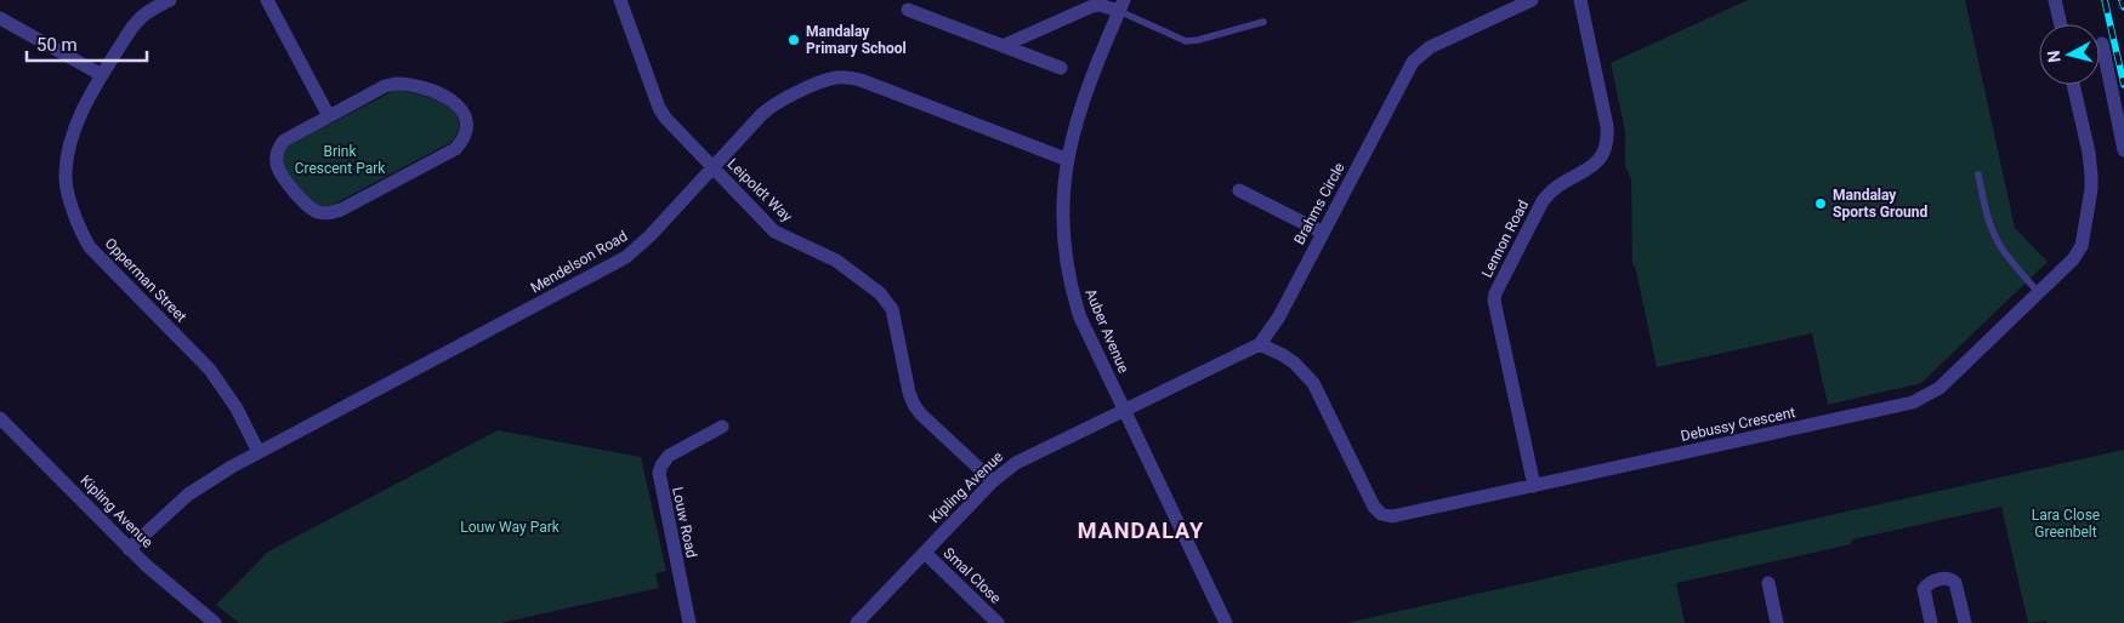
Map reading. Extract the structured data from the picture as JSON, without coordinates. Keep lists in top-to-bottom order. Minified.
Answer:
{"streets":{"street":["Leipoldt Way","Brahms Circle","Lennon Road","Mendelson Road","Opperman Street","Auber Avenue","Debussy Crescent","Kipling Avenue","Louw Road","Smal Close"]},"crossings":[["Leipoldt Way","Mendelson Road"],["Leipoldt Way","Kipling Avenue"],["Brahms Circle","Auber Avenue"],["Brahms Circle","Debussy Crescent"],["Brahms Circle","Kipling Avenue"],["Lennon Road","Debussy Crescent"],["Mendelson Road","Opperman Street"],["Mendelson Road","Auber Avenue"],["Mendelson Road","Kipling Avenue"],["Auber Avenue","Kipling Avenue"],["Kipling Avenue","Smal Close"]],"districts":["MANDALAY"],"parks":["Brink Crescent Park","Lara Close Greenbelt","Louw Way Park"],"places":["Mandalay Primary School","Mandalay Sports Ground"],"scale_bar":"50 m","north":"left"}
